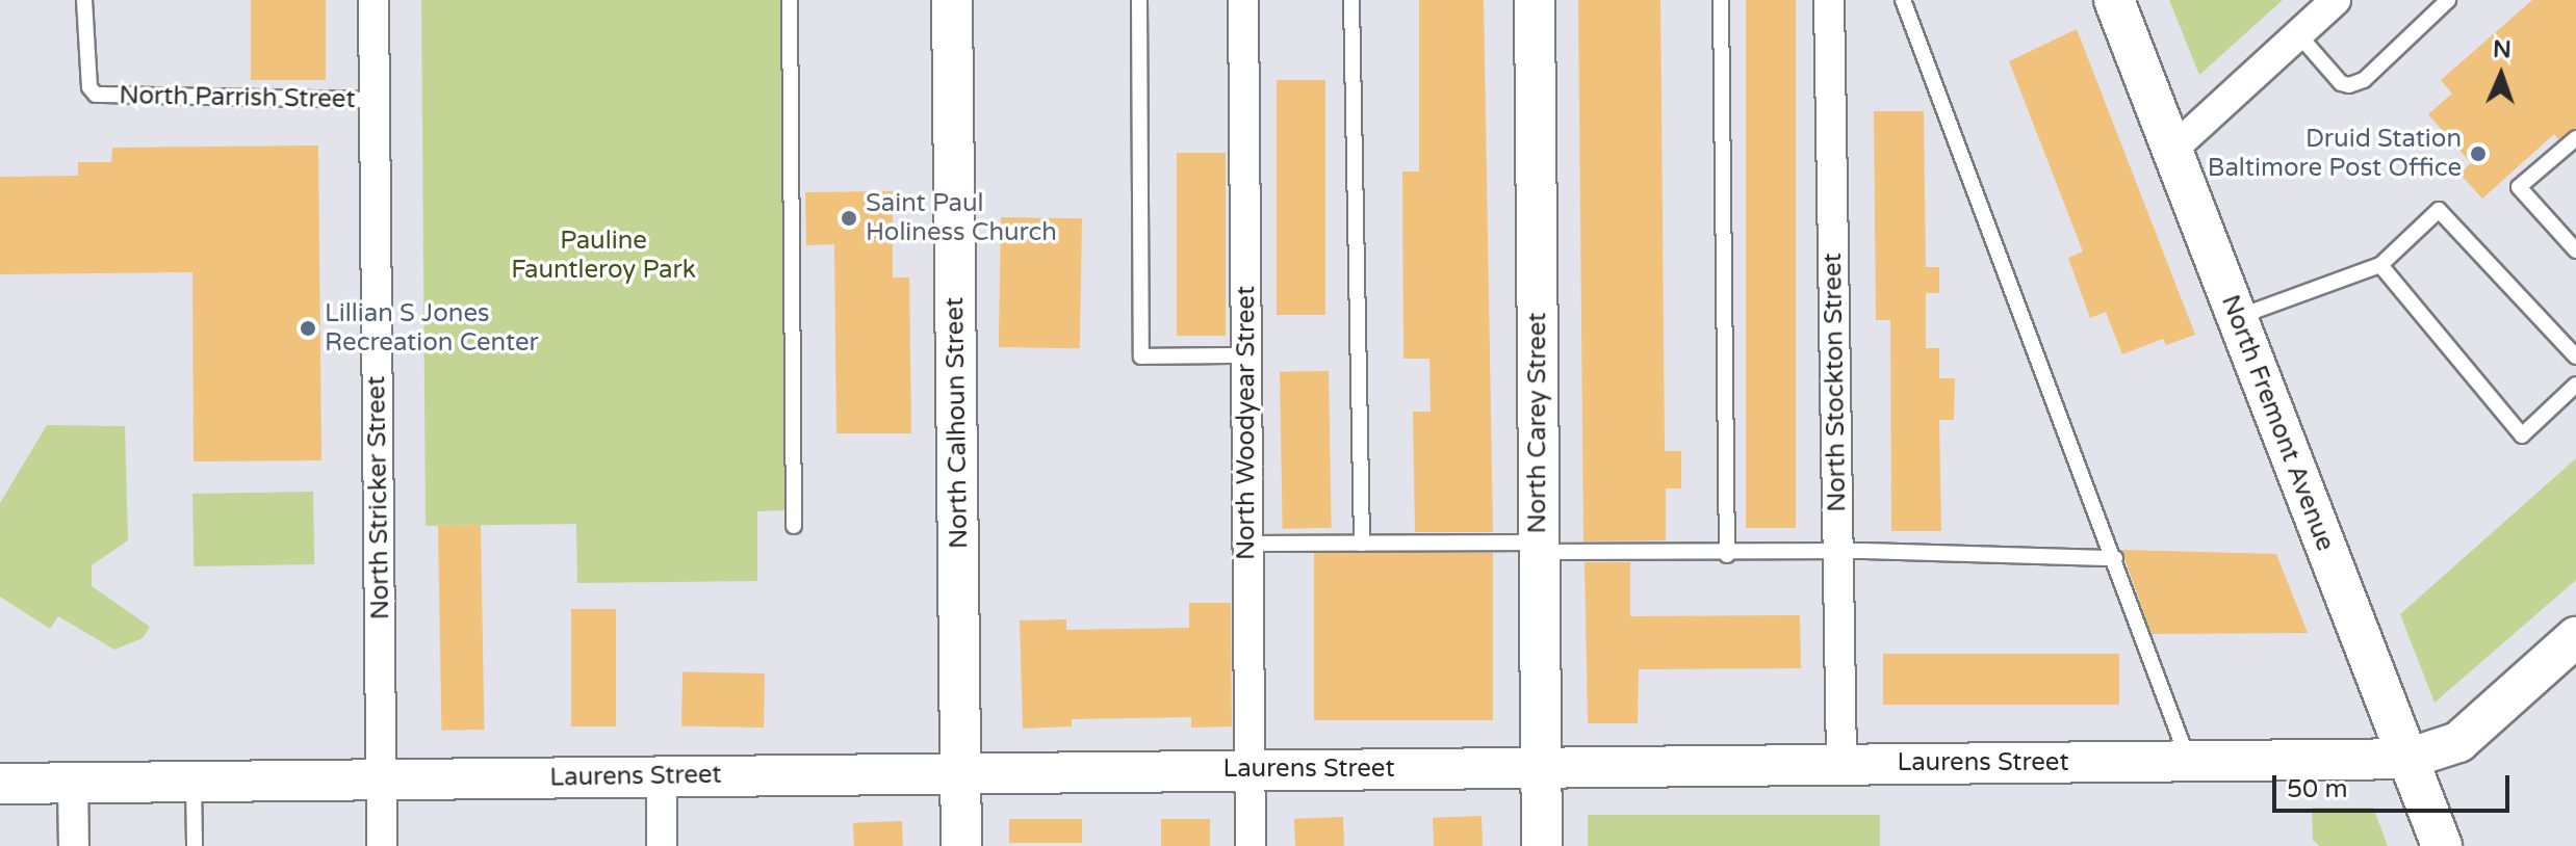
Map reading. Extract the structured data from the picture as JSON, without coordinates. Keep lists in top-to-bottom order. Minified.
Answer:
{"streets":{"street":["North Stockton Street","North Calhoun Street","North Woodyear Street","North Carey Street","North Fremont Avenue","North Stricker Street","Laurens Street"],"lane":["North Parrish Street"]},"crossings":[["North Parrish Street","North Stricker Street"],["North Stockton Street","Laurens Street"],["North Calhoun Street","Laurens Street"],["North Woodyear Street","Laurens Street"],["North Carey Street","Laurens Street"],["North Fremont Avenue","Laurens Street"],["North Stricker Street","Laurens Street"]],"parks":["Pauline Fauntleroy Park"],"places":["Druid Station Baltimore Post Office","Saint Paul Holiness Church","Lillian S Jones Recreation Center"],"scale_bar":"50 m","north":"top"}
